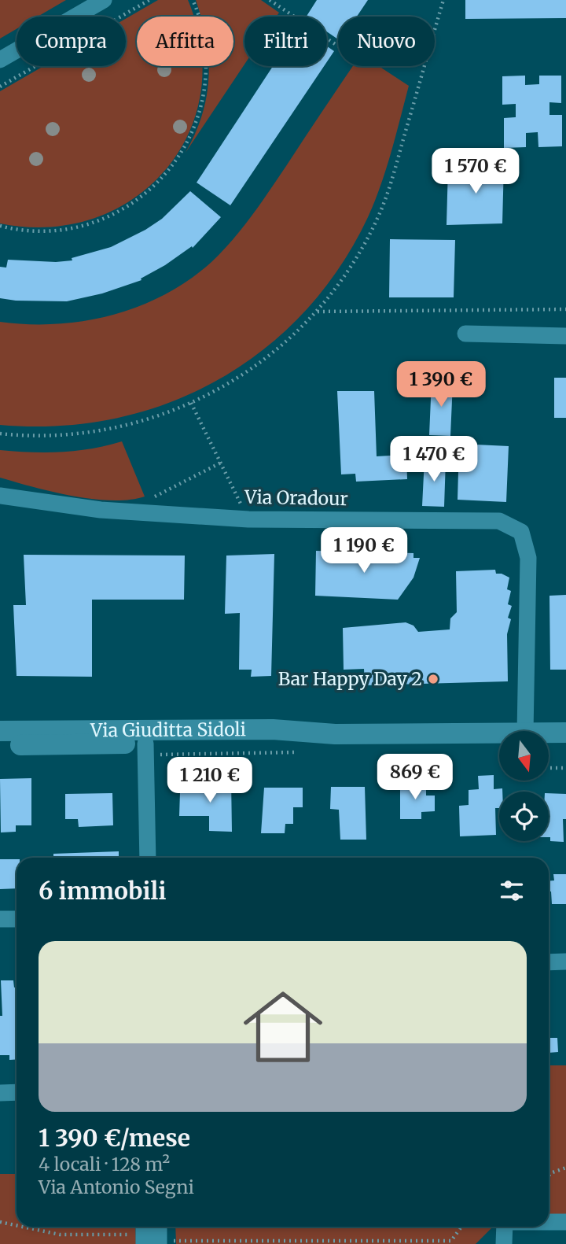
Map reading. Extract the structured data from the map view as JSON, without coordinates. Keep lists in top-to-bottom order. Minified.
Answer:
{"streets":{"street":["Via Oradour","Via Giuditta Sidoli"]},"places":["Bar Happy Day 2"],"north":"bottom","page":{"chip":["Compra","Affitta","Filtri","Nuovo"],"price":["1 570 €","1 390 €","1 470 €","1 190 €","869 €","1 210 €"],"heading":"6 immobili","list":[{"name":"1 390 €/mese","note":"4 locali · 128 m² · Via Antonio Segni"}]}}
